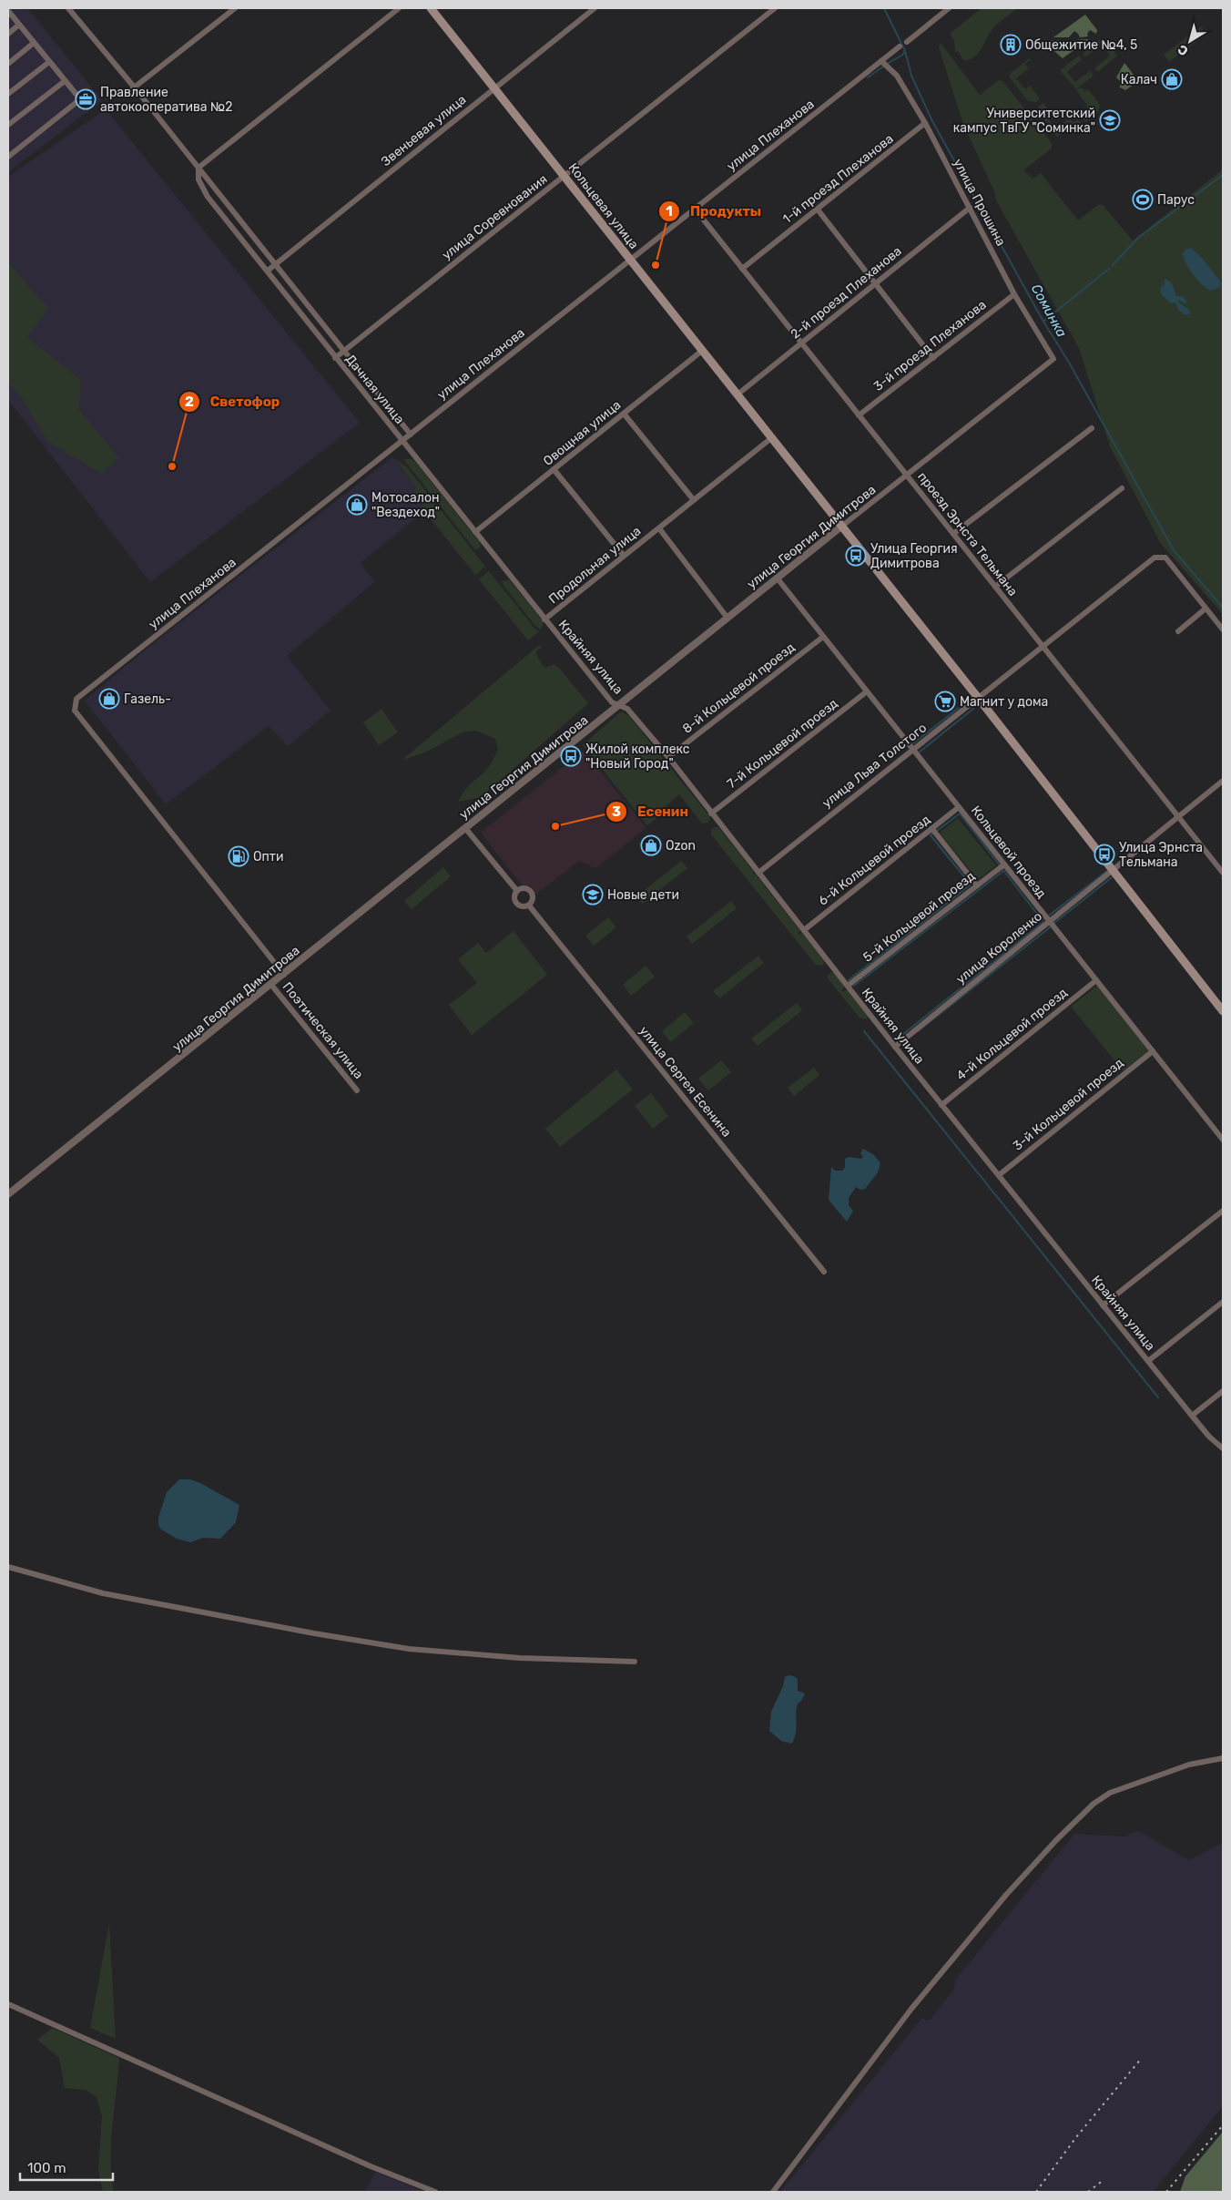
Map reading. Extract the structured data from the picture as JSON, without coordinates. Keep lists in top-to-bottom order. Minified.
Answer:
{"streets":{"main road":["Кольцевая улица"],"street":["Звеньевая улица","улица Плеханова","1-й проезд Плеханова","улица Прошина","улица Соревнования","2-й проезд Плеханова","3-й проезд Плеханова","Дачная улица","Овощная улица","проезд Эрнста Тельмана","улица Георгия Димитрова","Продольная улица","Крайняя улица","8-й Кольцевой проезд","7-й Кольцевой проезд","улица Льва Толстого","Кольцевой проезд","6-й Кольцевой проезд","5-й Кольцевой проезд","улица Короленко","Поэтическая улица","4-й Кольцевой проезд","улица Сергея Есенина","3-й Кольцевой проезд"]},"crossings":[["Звеньевая улица","Кольцевая улица"],["Звеньевая улица","Дачная улица"],["улица Плеханова","улица Прошина"],["улица Плеханова","Кольцевая улица"],["улица Плеханова","Дачная улица"],["улица Плеханова","проезд Эрнста Тельмана"],["улица Плеханова","улица Георгия Димитрова"],["1-й проезд Плеханова","улица Прошина"],["1-й проезд Плеханова","проезд Эрнста Тельмана"],["улица Прошина","2-й проезд Плеханова"],["улица Прошина","3-й проезд Плеханова"],["улица Прошина","улица Георгия Димитрова"],["Кольцевая улица","улица Соревнования"],["Кольцевая улица","2-й проезд Плеханова"],["Кольцевая улица","Овощная улица"],["Кольцевая улица","улица Георгия Димитрова"],["Кольцевая улица","Продольная улица"],["улица Соревнования","Дачная улица"],["2-й проезд Плеханова","проезд Эрнста Тельмана"],["3-й проезд Плеханова","проезд Эрнста Тельмана"],["Дачная улица","Овощная улица"],["Дачная улица","Продольная улица"],["Дачная улица","Крайняя улица"],["проезд Эрнста Тельмана","улица Георгия Димитрова"],["проезд Эрнста Тельмана","улица Льва Толстого"],["проезд Эрнста Тельмана","улица Короленко"],["улица Георгия Димитрова","Продольная улица"],["улица Георгия Димитрова","Крайняя улица"],["улица Георгия Димитрова","Кольцевой проезд"],["улица Георгия Димитрова","Поэтическая улица"],["улица Георгия Димитрова","улица Сергея Есенина"],["Продольная улица","Крайняя улица"],["Крайняя улица","8-й Кольцевой проезд"],["Крайняя улица","7-й Кольцевой проезд"],["Крайняя улица","улица Льва Толстого"],["Крайняя улица","6-й Кольцевой проезд"],["Крайняя улица","5-й Кольцевой проезд"],["Крайняя улица","улица Короленко"],["Крайняя улица","4-й Кольцевой проезд"],["Крайняя улица","3-й Кольцевой проезд"],["8-й Кольцевой проезд","Кольцевой проезд"],["7-й Кольцевой проезд","Кольцевой проезд"],["улица Льва Толстого","Кольцевой проезд"],["Кольцевой проезд","6-й Кольцевой проезд"],["Кольцевой проезд","5-й Кольцевой проезд"],["Кольцевой проезд","улица Короленко"],["Кольцевой проезд","4-й Кольцевой проезд"],["Кольцевой проезд","3-й Кольцевой проезд"]],"water":["Соминка"],"places":{"building":["Общежитие №4, 5"],"shop":["Калач","Мотосалон \"Вездеход\"","Газель-","Ozon"],"office":["Правление автокооператива №2"],"school or university":["Университетский кампус ТвГУ \"Соминка\"","Новые дети"],"sports":["Парус"],"other":["Продукты","Светофор","Есенин"],"bus stop":["Улица Георгия Димитрова","Жилой комплекс \"Новый Город\"","Улица Эрнста Тельмана"],"supermarket":["Магнит у дома"],"fuel station":["Опти"]},"scale_bar":"100 m","north":"bottom left"}
